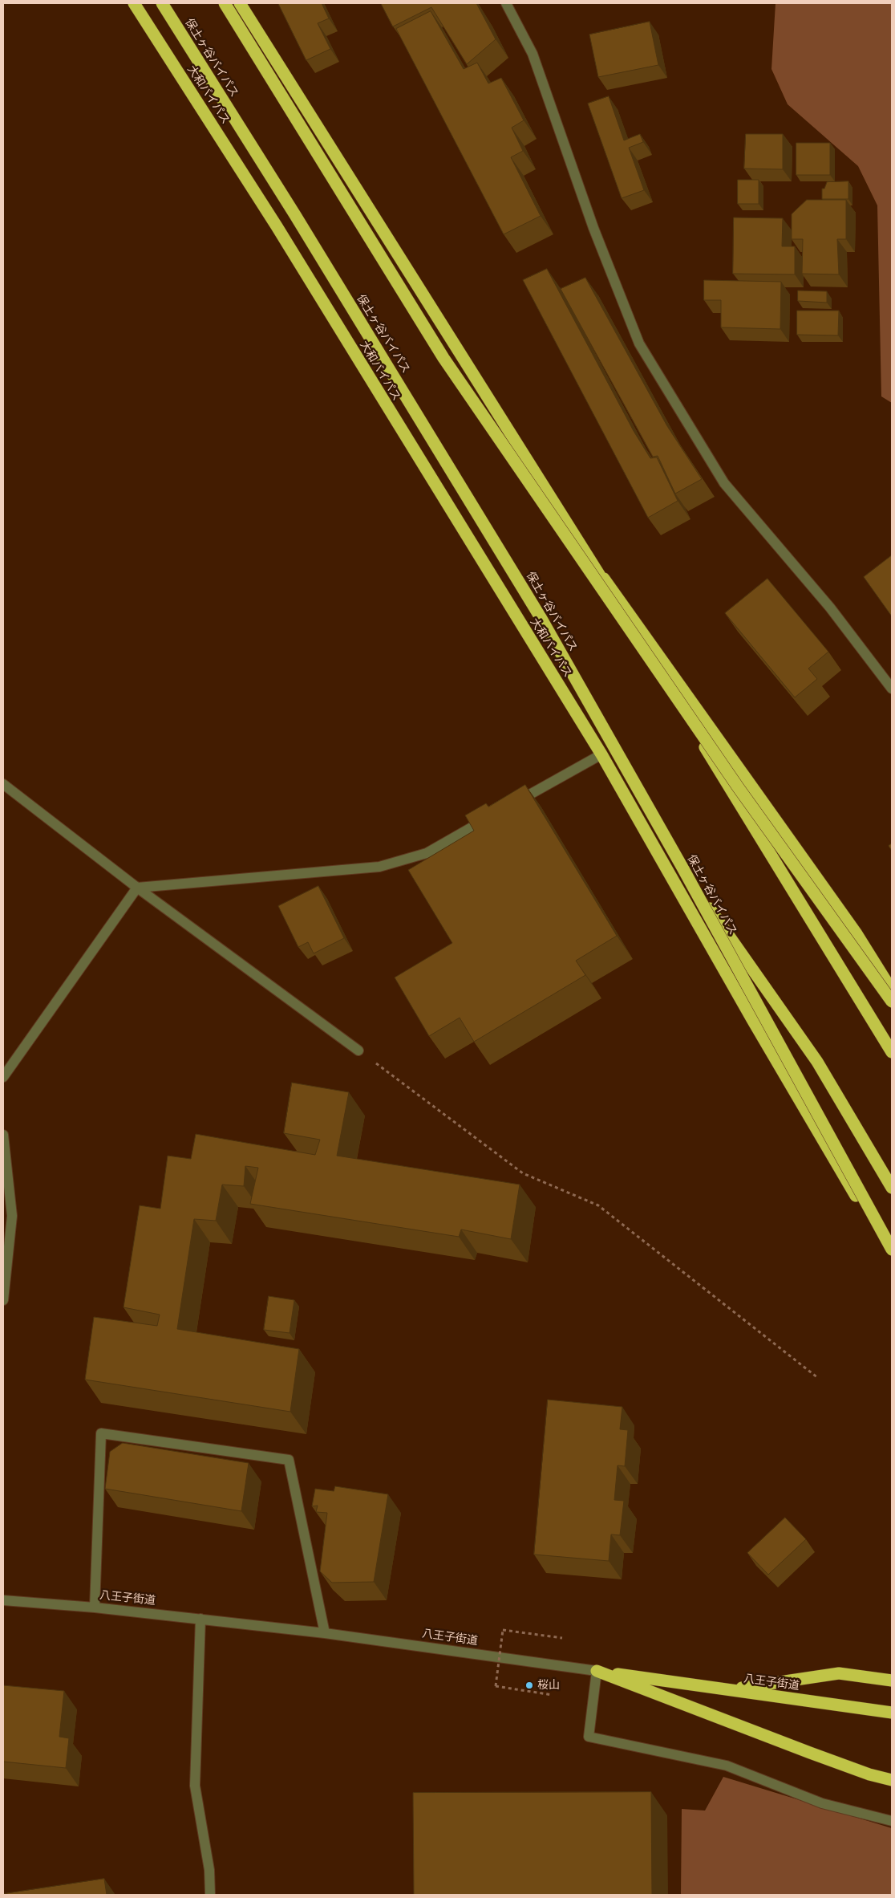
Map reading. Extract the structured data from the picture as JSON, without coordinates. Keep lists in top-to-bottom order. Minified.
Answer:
{"streets":{"highway":["保土ヶ谷バイパス","大和バイパス","八王子街道"]},"places":["桜山"]}
